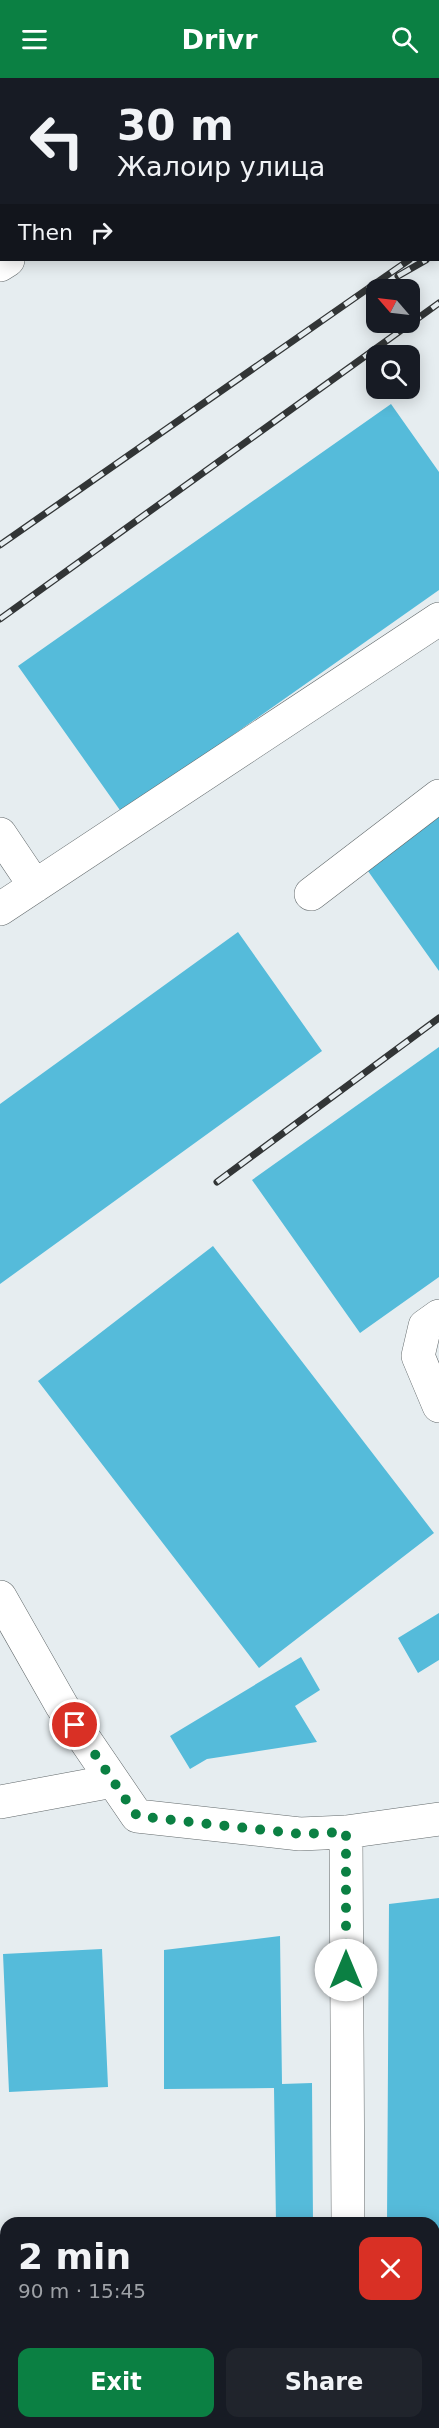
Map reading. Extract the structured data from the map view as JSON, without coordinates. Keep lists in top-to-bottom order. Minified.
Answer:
{"north":"top left","page":{"header":"Drivr","turn":["30 m","Жалоир улица"],"then":"Then","heading":["2 min","90 m · 15:45"],"buttons":["Exit","Share"]}}
